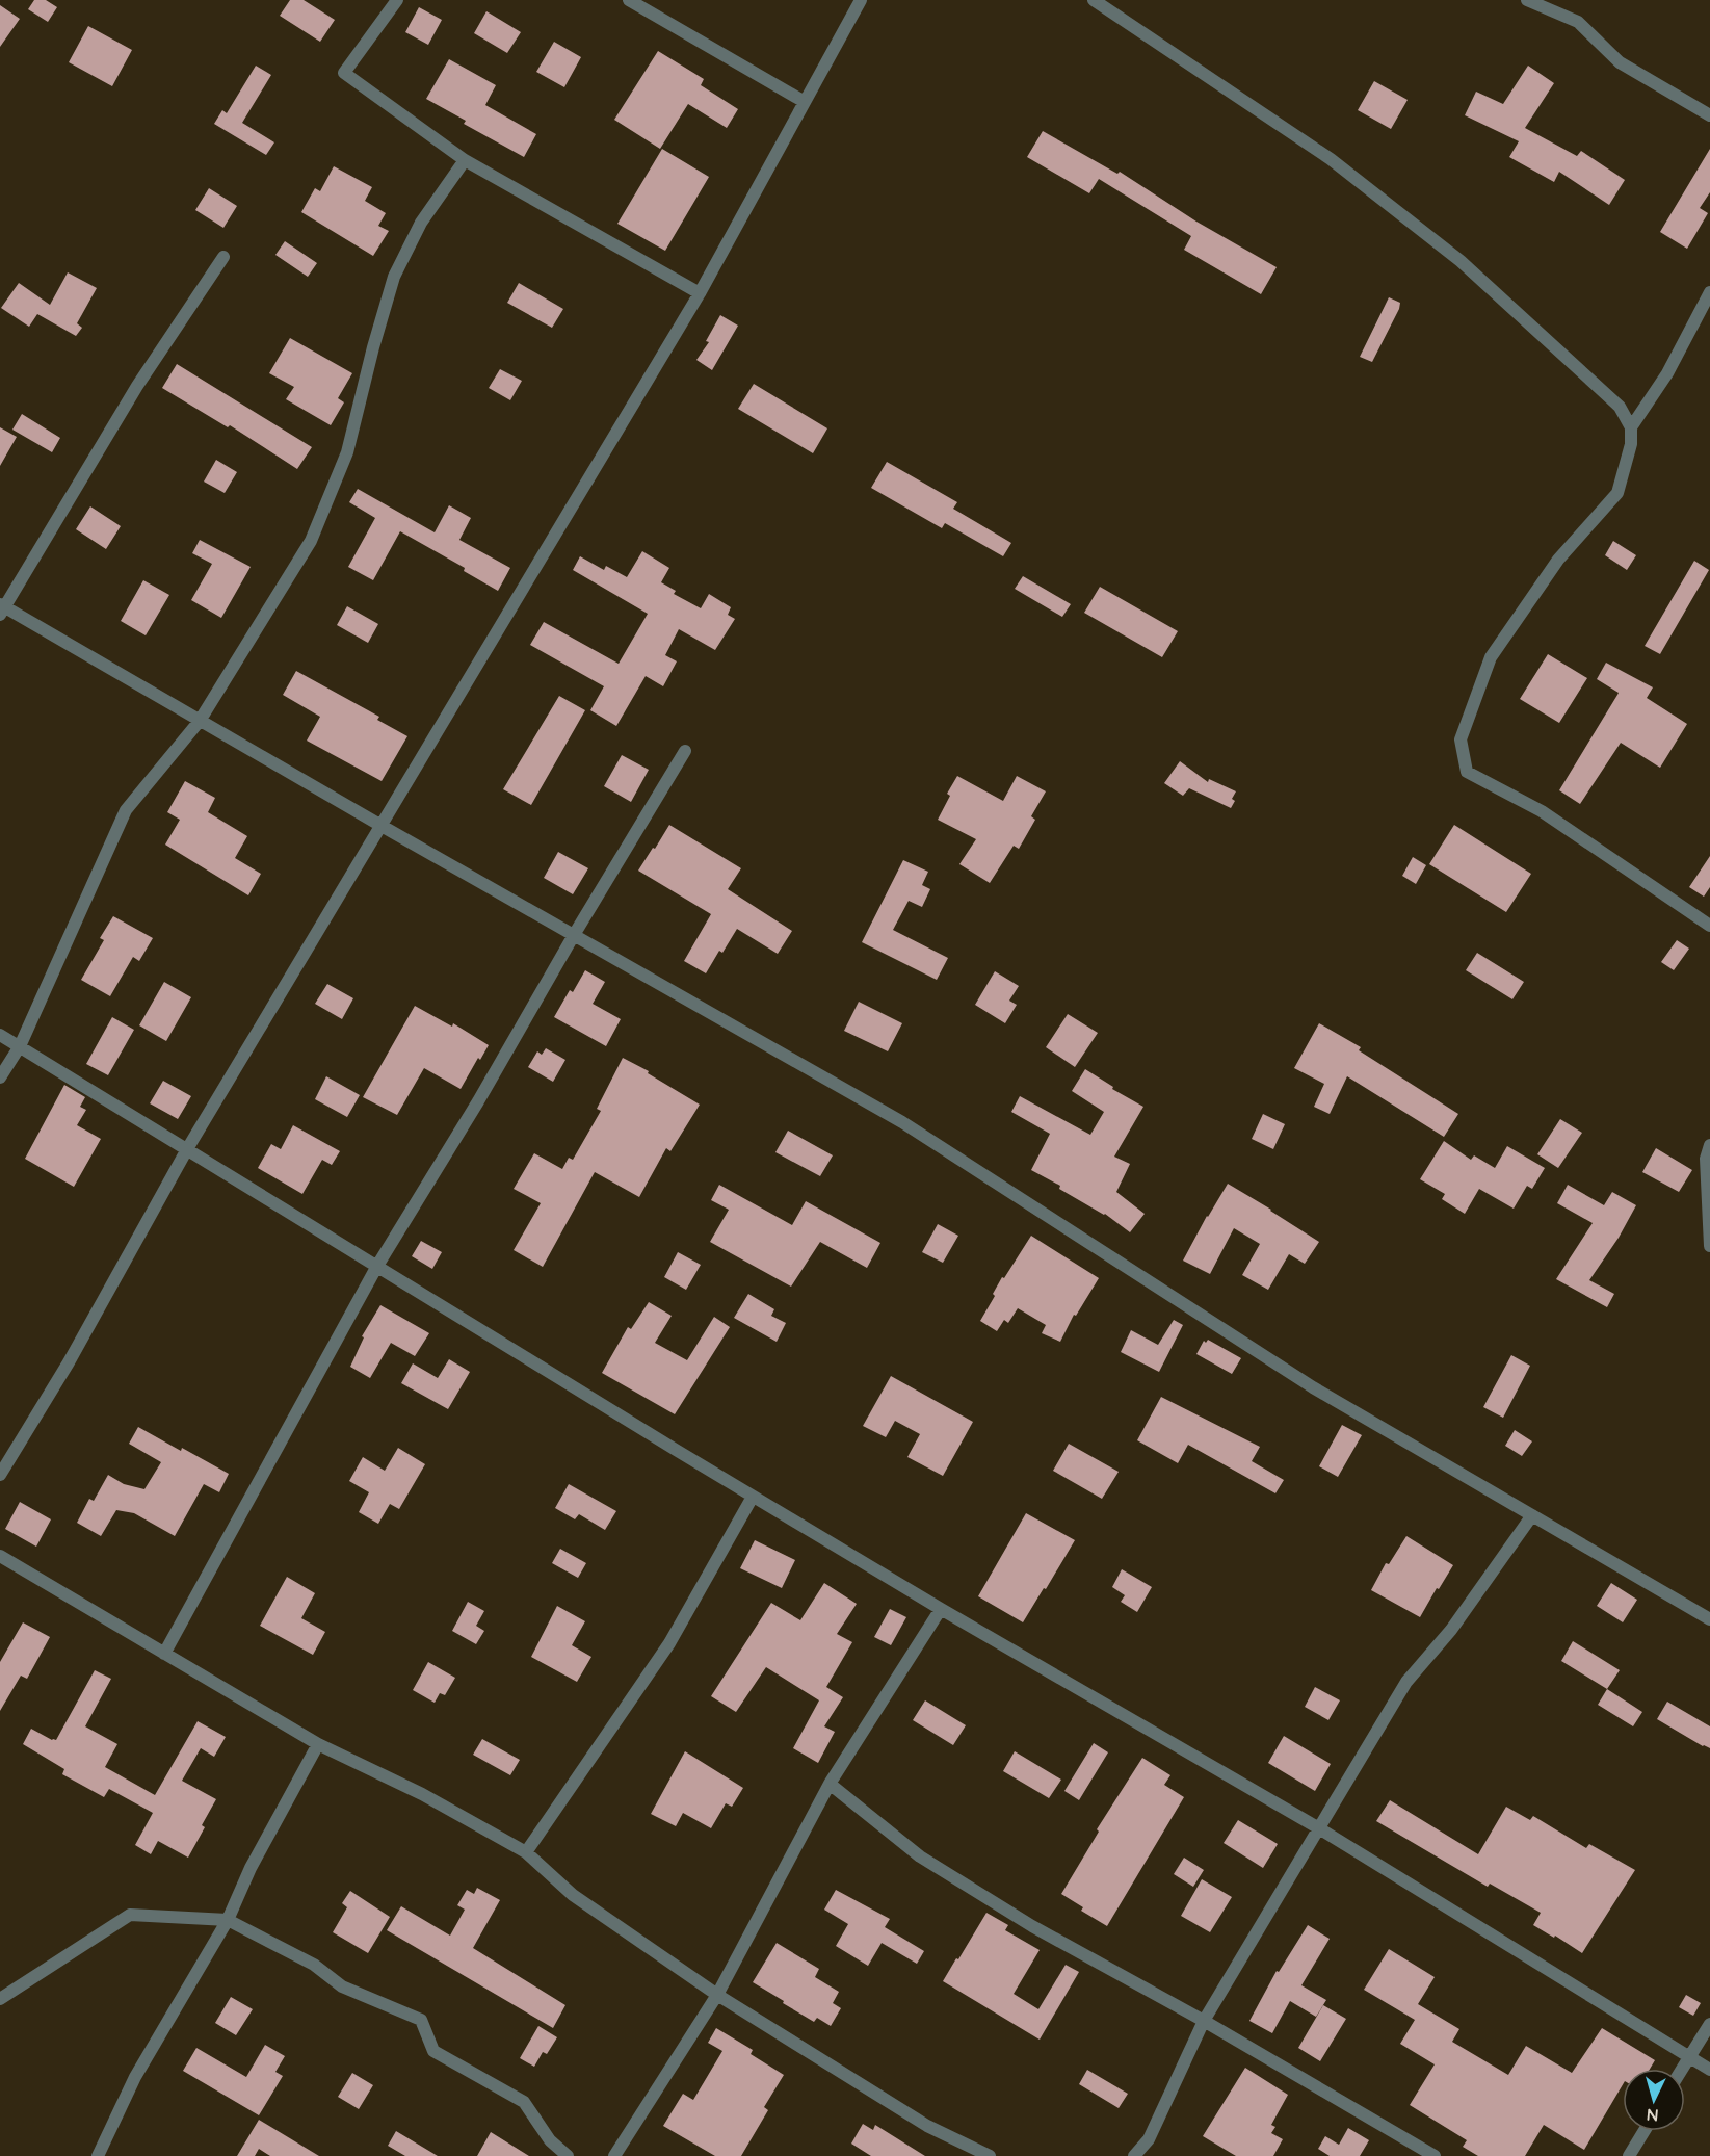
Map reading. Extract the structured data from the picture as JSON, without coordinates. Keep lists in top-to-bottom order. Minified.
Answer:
{"north":"bottom"}
